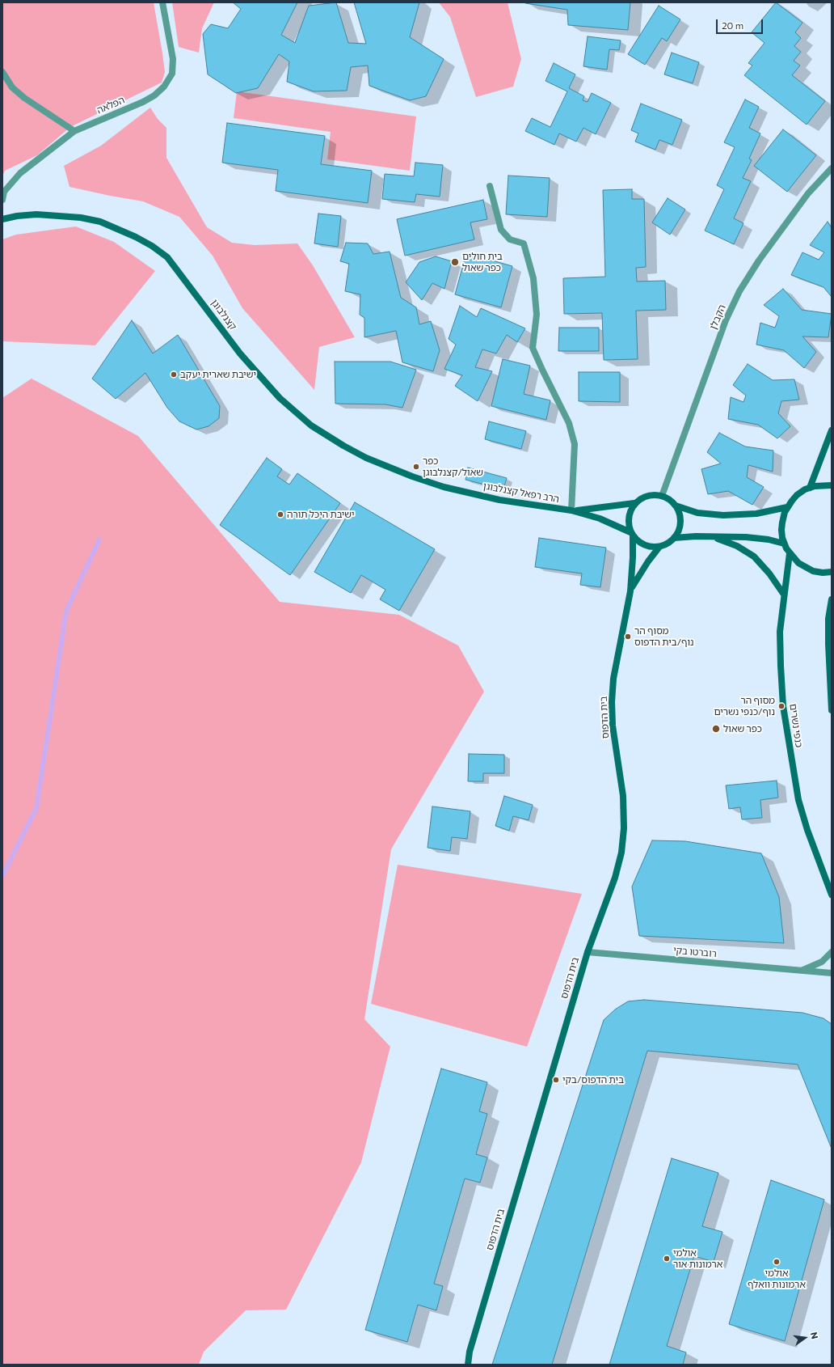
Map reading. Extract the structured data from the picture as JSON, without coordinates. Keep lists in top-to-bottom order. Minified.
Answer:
{"streets":{"street":["הפלאה","קצנלבוגן","הקבלן","הרב רפאל קצנלבוגן","בית הדפוס","כנפי נשרים","רוברטו בקי"]},"crossings":[["קצנלבוגן","הרב רפאל קצנלבוגן"],["הקבלן","הרב רפאל קצנלבוגן"],["הקבלן","בית הדפוס"],["הרב רפאל קצנלבוגן","בית הדפוס"],["בית הדפוס","רוברטו בקי"]],"places":["בית חולים כפר שאול","ישיבת שארית יעקב","כפר שאול/קצנלבוגן","ישיבת היכל תורה","מסוף הר נוף/בית הדפוס","מסוף הר נוף/כנפי נשרים","כפר שאול","בית הדפוס/בקי","אולמי ארמונות אור","אולמי ארמונות וואלף"],"scale_bar":"20 m","north":"right"}
